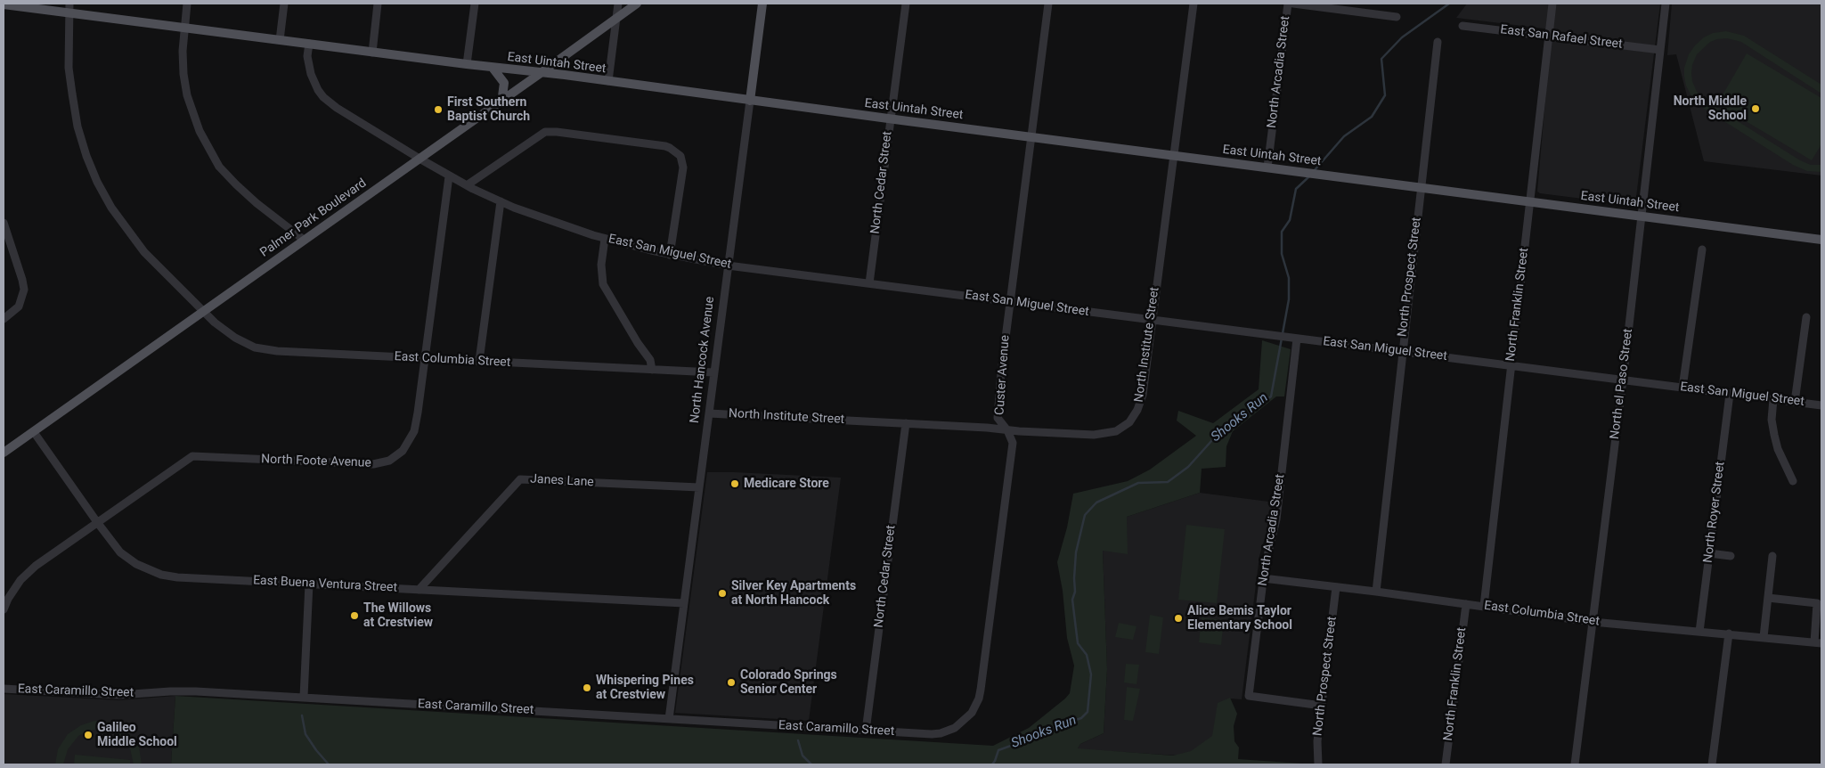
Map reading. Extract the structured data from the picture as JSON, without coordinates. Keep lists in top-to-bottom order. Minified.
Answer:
{"streets":{"main road":["East Uintah Street","Palmer Park Boulevard","North Hancock Avenue"],"street":["East San Rafael Street","North Arcadia Street","North Cedar Street","East San Miguel Street","North Prospect Street","North Franklin Street","North Institute Street","East Columbia Street","Custer Avenue","North el Paso Street","North Foote Avenue","Janes Lane","North Royer Street","East Buena Ventura Street","East Caramillo Street"]},"crossings":[["East San Rafael Street","North Franklin Street"],["East San Rafael Street","North el Paso Street"],["East Uintah Street","North Arcadia Street"],["East Uintah Street","North Cedar Street"],["East Uintah Street","Palmer Park Boulevard"],["East Uintah Street","East San Miguel Street"],["East Uintah Street","North Prospect Street"],["East Uintah Street","North Franklin Street"],["East Uintah Street","North Institute Street"],["East Uintah Street","East Columbia Street"],["East Uintah Street","North Hancock Avenue"],["East Uintah Street","Custer Avenue"],["East Uintah Street","North el Paso Street"],["North Arcadia Street","East San Miguel Street"],["North Arcadia Street","North Prospect Street"],["North Arcadia Street","East Columbia Street"],["North Cedar Street","East San Miguel Street"],["North Cedar Street","North Institute Street"],["North Cedar Street","East Caramillo Street"],["Palmer Park Boulevard","East San Miguel Street"],["Palmer Park Boulevard","East Columbia Street"],["Palmer Park Boulevard","East Buena Ventura Street"],["East San Miguel Street","North Prospect Street"],["East San Miguel Street","North Franklin Street"],["East San Miguel Street","North Institute Street"],["East San Miguel Street","North Hancock Avenue"],["East San Miguel Street","Custer Avenue"],["East San Miguel Street","North el Paso Street"],["East San Miguel Street","North Foote Avenue"],["East San Miguel Street","North Royer Street"],["North Prospect Street","East Columbia Street"],["North Franklin Street","East Columbia Street"],["North Institute Street","North Hancock Avenue"],["North Institute Street","Custer Avenue"],["East Columbia Street","North Hancock Avenue"],["East Columbia Street","North el Paso Street"],["East Columbia Street","North Foote Avenue"],["East Columbia Street","North Royer Street"],["North Hancock Avenue","Janes Lane"],["North Hancock Avenue","East Buena Ventura Street"],["North Hancock Avenue","East Caramillo Street"],["Custer Avenue","East Caramillo Street"],["North Foote Avenue","East Buena Ventura Street"],["Janes Lane","East Buena Ventura Street"]],"water":["Shooks Run"],"places":["North Middle School","First Southern Baptist Church","Medicare Store","Silver Key Apartments at North Hancock","The Willows at Crestview","Alice Bemis Taylor Elementary School","Colorado Springs Senior Center","Whispering Pines at Crestview","Galileo Middle School"]}
